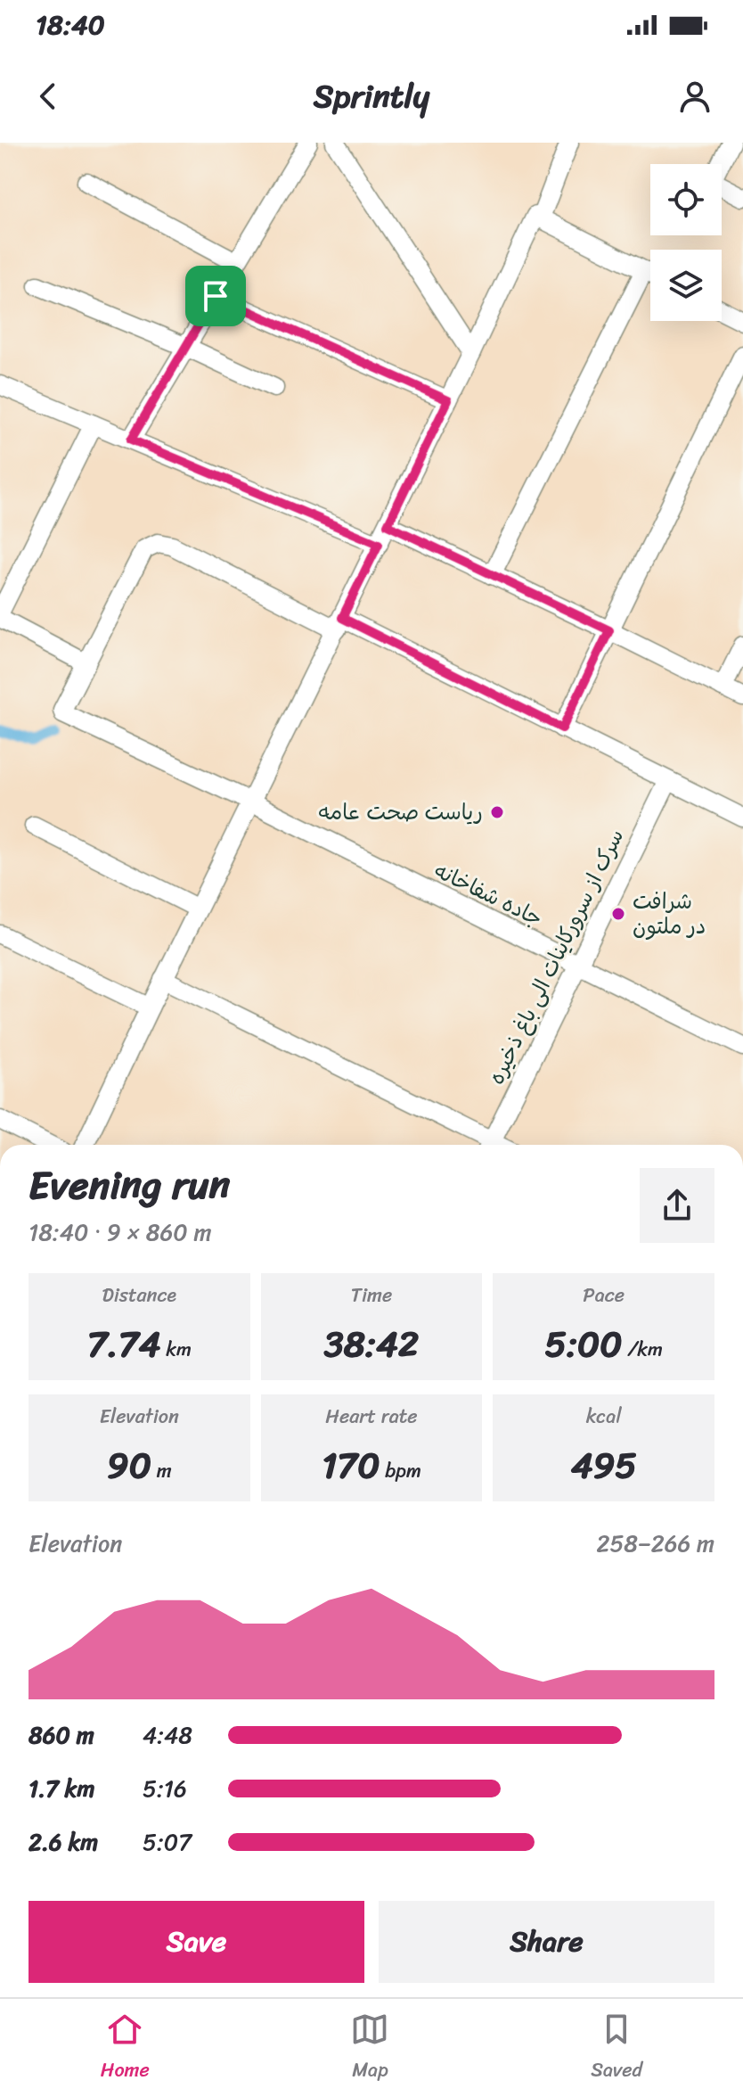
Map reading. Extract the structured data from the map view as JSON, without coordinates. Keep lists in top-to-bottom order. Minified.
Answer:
{"streets":{"street":["جاده شفاخانه","سرک از سرورکاینات الی باغ ذخیره"]},"crossings":[["جاده شفاخانه","سرک از سرورکاینات الی باغ ذخیره"]],"places":["ریاست صحت عامه","شرافت در ملتون"],"page":{"status":"18:40","header":"Sprintly","heading":["Evening run","18:40 · 9 × 860 m"],"stats":[["Distance","7.74 km"],["Time","38:42"],["Pace","5:00 /km"],["Elevation","90 m"],["Heart rate","170 bpm"],["kcal","495"]],"chart":["Elevation","258–266 m"],"list":[{"name":"860 m","note":"4:48"},{"name":"1.7 km","note":"5:16"},{"name":"2.6 km","note":"5:07"}],"buttons":["Save","Share"],"tabs":["Home","Map","Saved"]}}
